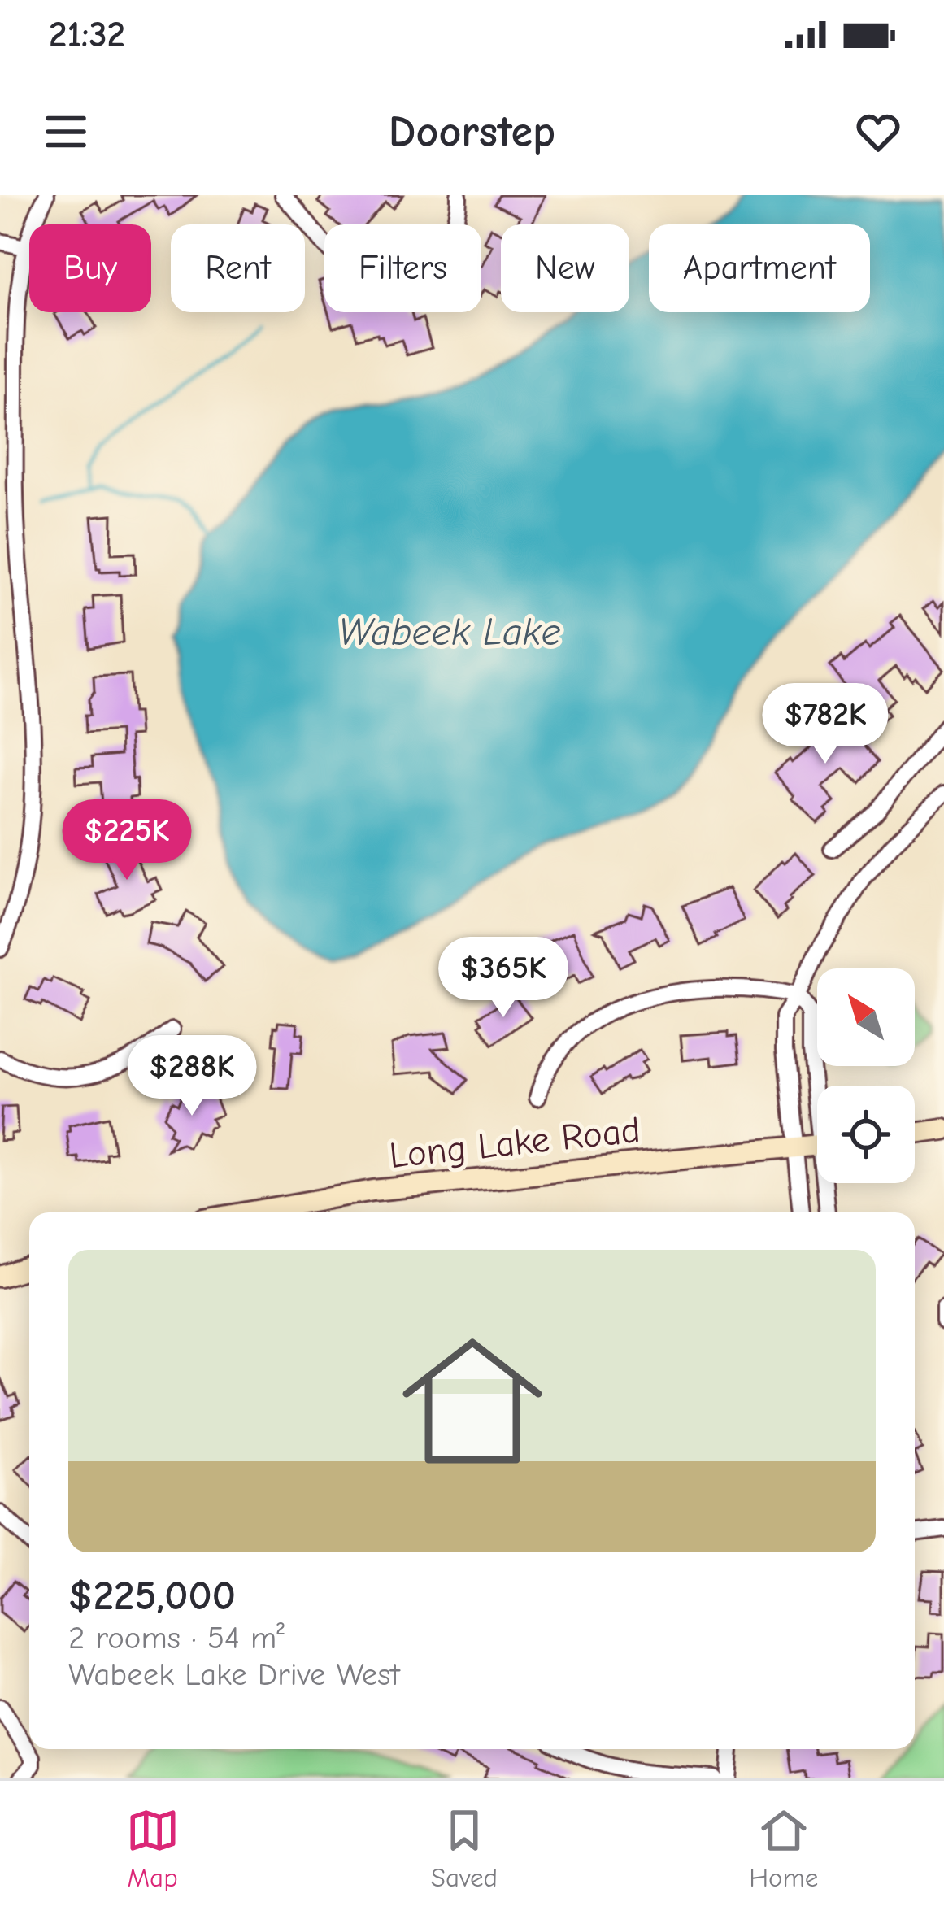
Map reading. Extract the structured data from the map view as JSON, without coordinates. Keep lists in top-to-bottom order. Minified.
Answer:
{"streets":{"main road":["Long Lake Road"]},"water":["Wabeek Lake"],"north":"top left","page":{"status":"21:32","header":"Doorstep","chip":["Buy","Rent","Filters","New","Apartment"],"price":["$782K","$225K","$365K","$288K"],"list":[{"name":"$225,000","note":"2 rooms · 54 m² · Wabeek Lake Drive West"}],"tabs":["Map","Saved","Home"]}}
